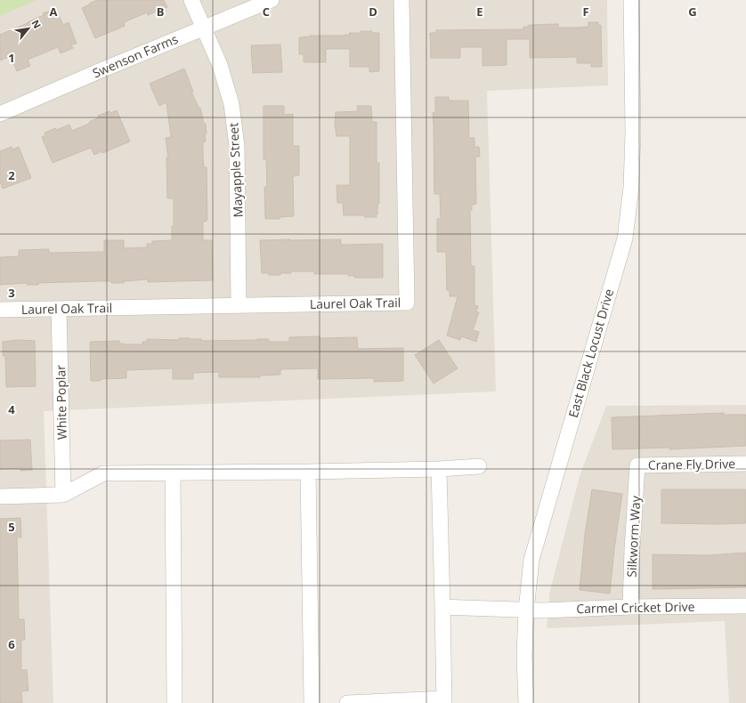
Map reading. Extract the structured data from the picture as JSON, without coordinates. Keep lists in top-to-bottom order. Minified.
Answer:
{"streets":{"street":["Swenson Farms","Mayapple Street","Laurel Oak Trail","East Black Locust Drive","White Poplar","Crane Fly Drive","Silkworm Way","Carmel Cricket Drive"]},"crossings":[["Swenson Farms","Mayapple Street"],["Mayapple Street","Laurel Oak Trail"],["Laurel Oak Trail","White Poplar"],["East Black Locust Drive","Carmel Cricket Drive"],["Crane Fly Drive","Silkworm Way"],["Silkworm Way","Carmel Cricket Drive"]],"north":"top right","grid":{"columns":["A","B","C","D","E","F","G"],"rows":["1","2","3","4","5","6"]}}
